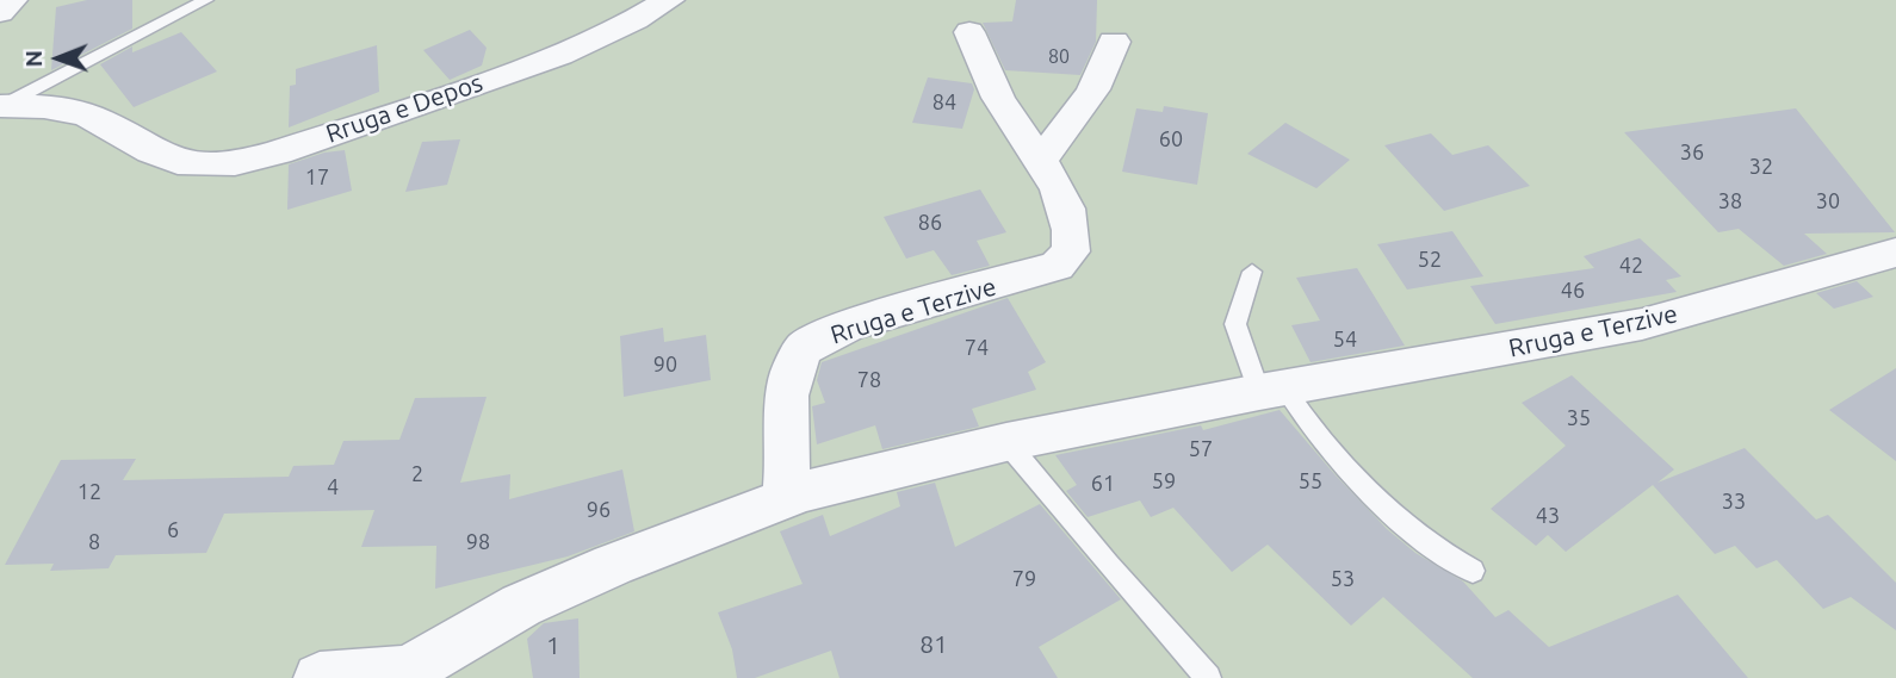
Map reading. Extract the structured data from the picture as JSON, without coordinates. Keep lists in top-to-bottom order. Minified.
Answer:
{"streets":{"street":["Rruga e Depos","Rruga e Terzive"]},"house_numbers":["80","84","60","36","32","17","38","30","86","52","42","46","54","74","90","78","35","57","2","59","55","61","4","12","33","96","43","6","8","98","79","53","81","1"],"north":"left"}
